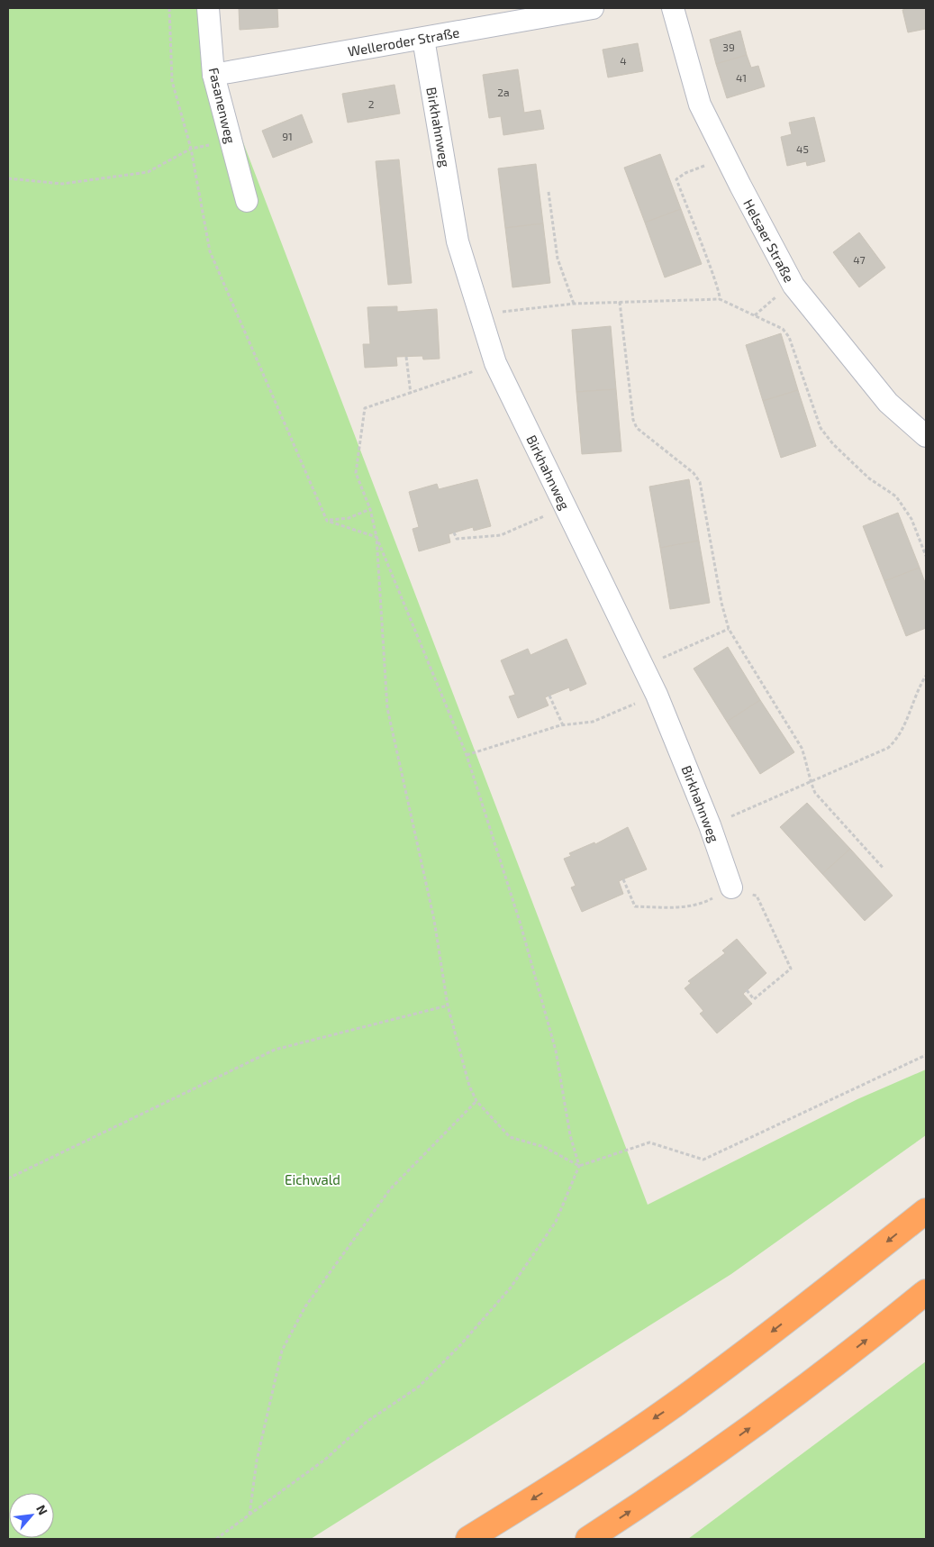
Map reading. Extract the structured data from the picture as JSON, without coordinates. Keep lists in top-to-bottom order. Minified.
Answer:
{"streets":{"street":["Welleroder Straße","Fasanenweg","Birkhahnweg","Helsaer Straße"]},"crossings":[["Welleroder Straße","Fasanenweg"],["Welleroder Straße","Birkhahnweg"]],"parks":["Eichwald"],"house_numbers":["39","4","41","2a","2","91","45","47"],"north":"top right"}
